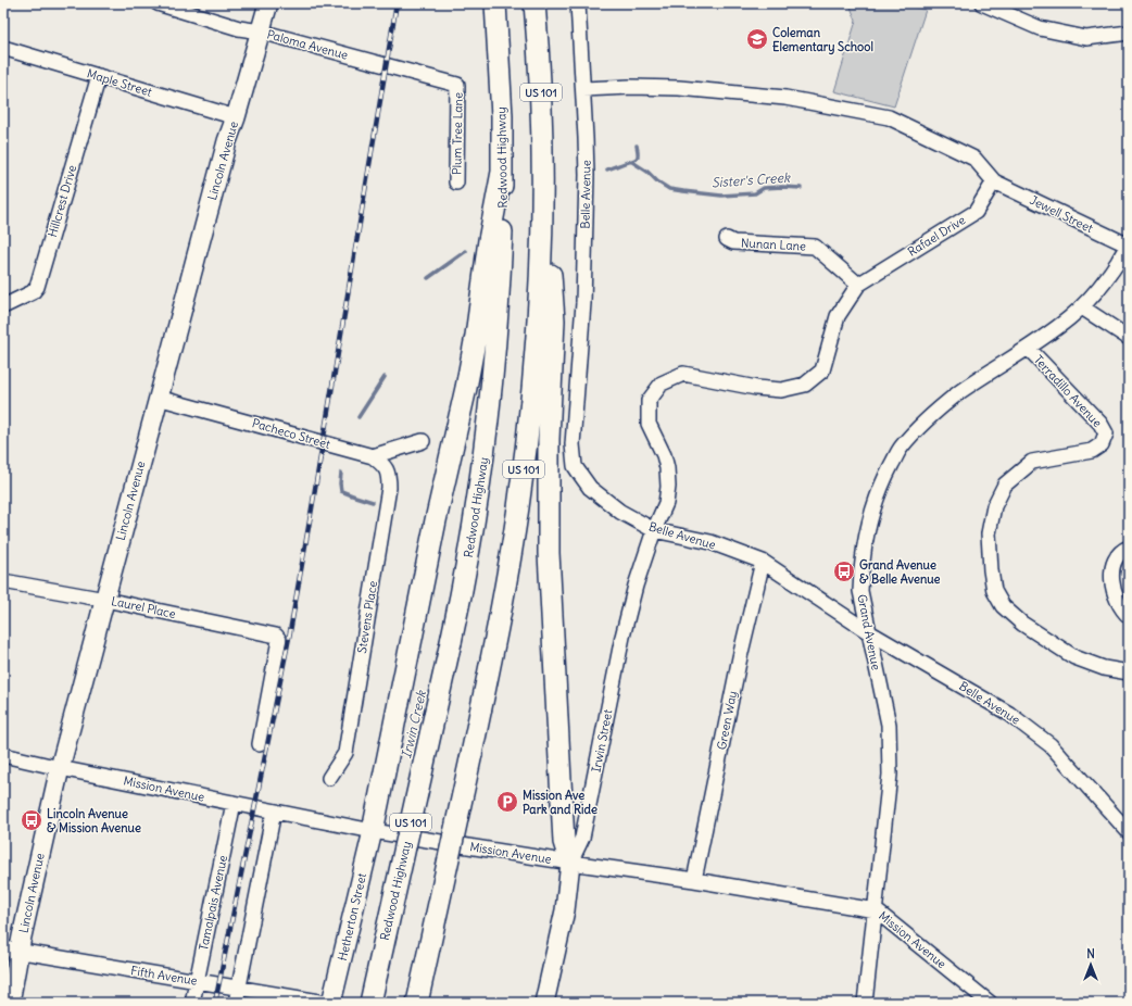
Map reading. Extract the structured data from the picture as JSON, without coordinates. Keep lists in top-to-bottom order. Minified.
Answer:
{"streets":{"highway":["US 101","Redwood Highway"],"main road":["Lincoln Avenue","Irwin Street","Hetherton Street"],"street":["Paloma Avenue","Maple Street","Plum Tree Lane","Belle Avenue","Hillcrest Drive","Jewell Street","Rafael Drive","Nunan Lane","Terradillo Avenue","Pacheco Street","Laurel Place","Stevens Place","Grand Avenue","Green Way","Mission Avenue","Tamalpais Avenue","Fifth Avenue"]},"crossings":[["Paloma Avenue","Plum Tree Lane"],["Paloma Avenue","Lincoln Avenue"],["Maple Street","Lincoln Avenue"],["Maple Street","Hillcrest Drive"],["Lincoln Avenue","Pacheco Street"],["Lincoln Avenue","Laurel Place"],["Lincoln Avenue","Mission Avenue"],["Lincoln Avenue","Fifth Avenue"],["Belle Avenue","Rafael Drive"],["Belle Avenue","Grand Avenue"],["Belle Avenue","Green Way"],["Belle Avenue","Irwin Street"],["Jewell Street","Rafael Drive"],["Jewell Street","Grand Avenue"],["Rafael Drive","Nunan Lane"],["Rafael Drive","Irwin Street"],["Terradillo Avenue","Grand Avenue"],["Pacheco Street","Stevens Place"],["Grand Avenue","Mission Avenue"],["Green Way","Mission Avenue"],["Irwin Street","Mission Avenue"],["Mission Avenue","Tamalpais Avenue"],["Mission Avenue","Hetherton Street"],["Tamalpais Avenue","Fifth Avenue"]],"water":["Sister's Creek","Irwin Creek"],"places":{"school or university":["Coleman Elementary School"],"bus stop":["Grand Avenue & Belle Avenue","Lincoln Avenue & Mission Avenue"],"parking":["Mission Ave Park and Ride"]},"north":"top"}
